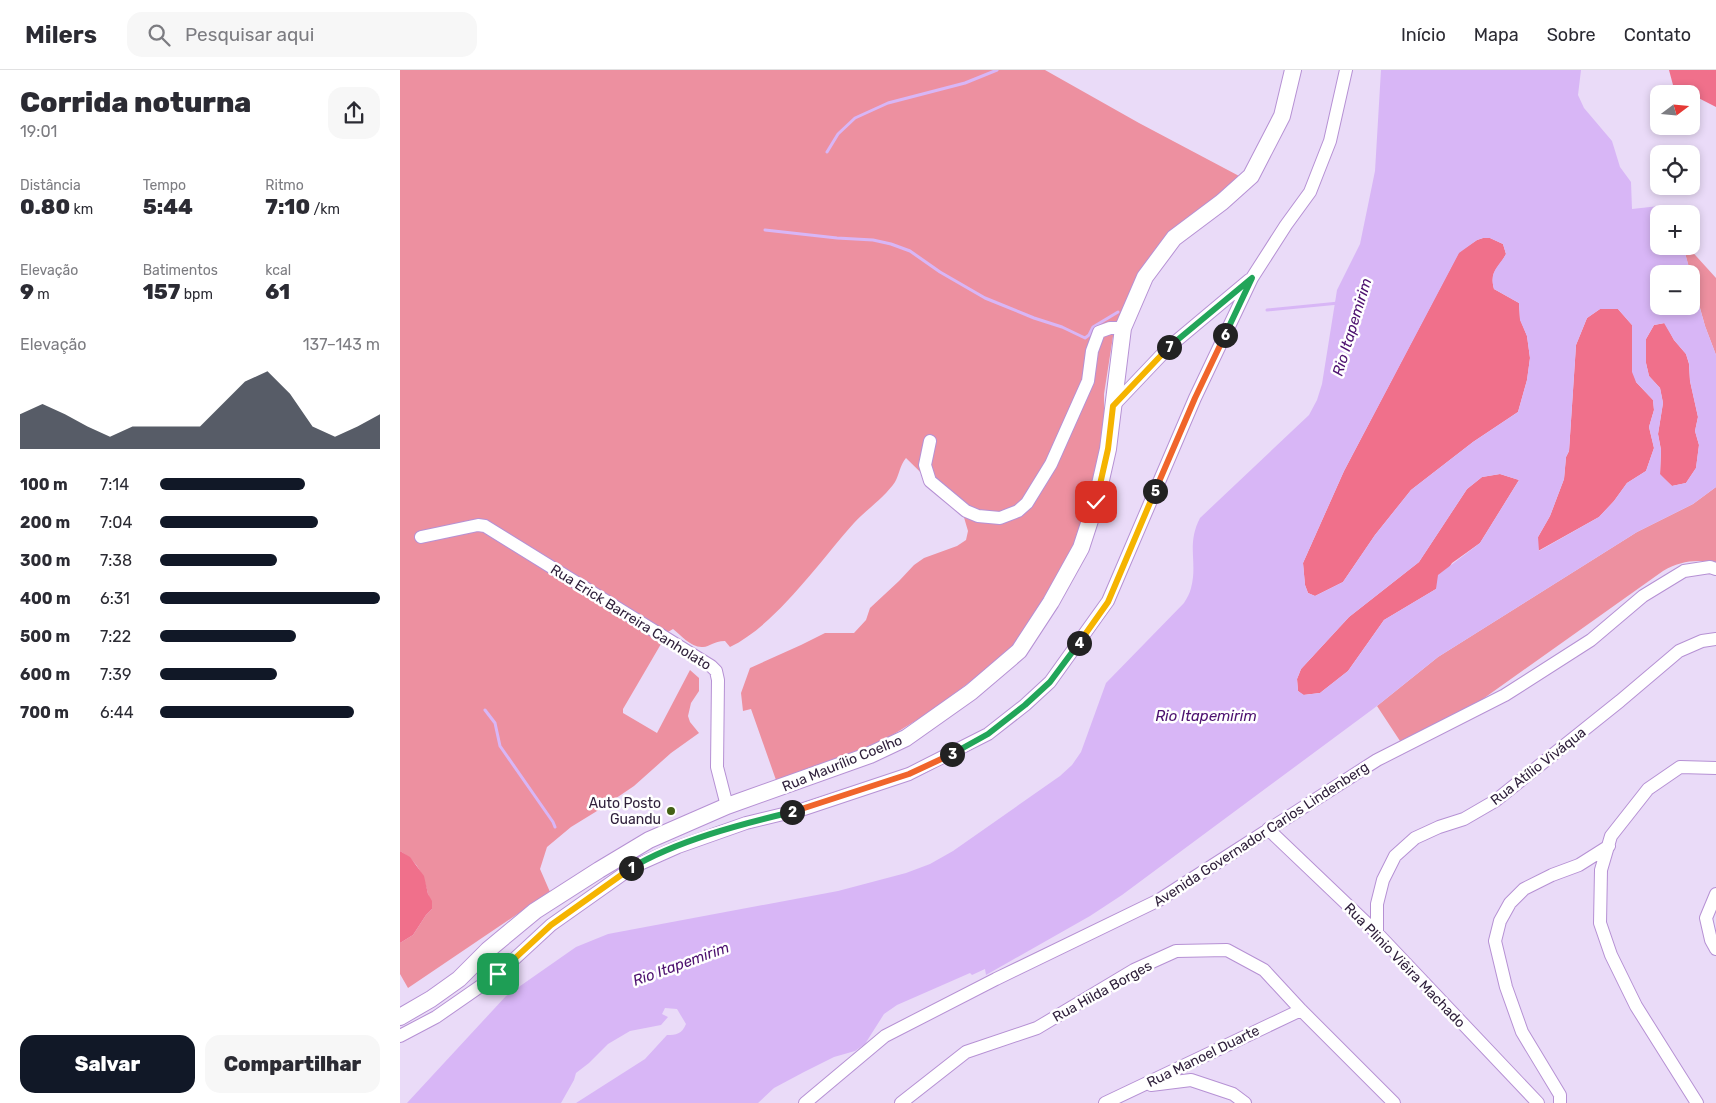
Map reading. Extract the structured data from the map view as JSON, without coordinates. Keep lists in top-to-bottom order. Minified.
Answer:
{"streets":{"main road":["Rua Maurílio Coelho"],"street":["Rua Erick Barreira Canholato","Rua Atílio Viváqua","Avenida Governador Carlos Lindenberg","Rua Plinio Viêira Machado","Rua Hilda Borges","Rua Manoel Duarte"]},"crossings":[["Rua Erick Barreira Canholato","Rua Maurílio Coelho"],["Rua Atílio Viváqua","Rua Plinio Viêira Machado"],["Avenida Governador Carlos Lindenberg","Rua Plinio Viêira Machado"],["Rua Hilda Borges","Rua Manoel Duarte"]],"water":["Rio Itapemirim"],"places":["Auto Posto Guandu"],"north":"right","page":{"header":"Milers","search":"Pesquisar aqui","nav":["Início","Mapa","Sobre","Contato"],"heading":["Corrida noturna","19:01"],"map_buttons":["+","−"],"stats":[["Distância","0.80 km"],["Tempo","5:44"],["Ritmo","7:10 /km"],["Elevação","9 m"],["Batimentos","157 bpm"],["kcal","61"]],"pins":["6","7","5","4","3","2","1"],"chart":["Elevação","137–143 m"],"list":[{"name":"100 m","note":"7:14"},{"name":"200 m","note":"7:04"},{"name":"300 m","note":"7:38"},{"name":"400 m","note":"6:31"},{"name":"500 m","note":"7:22"},{"name":"600 m","note":"7:39"},{"name":"700 m","note":"6:44"}],"buttons":["Salvar","Compartilhar"]}}
